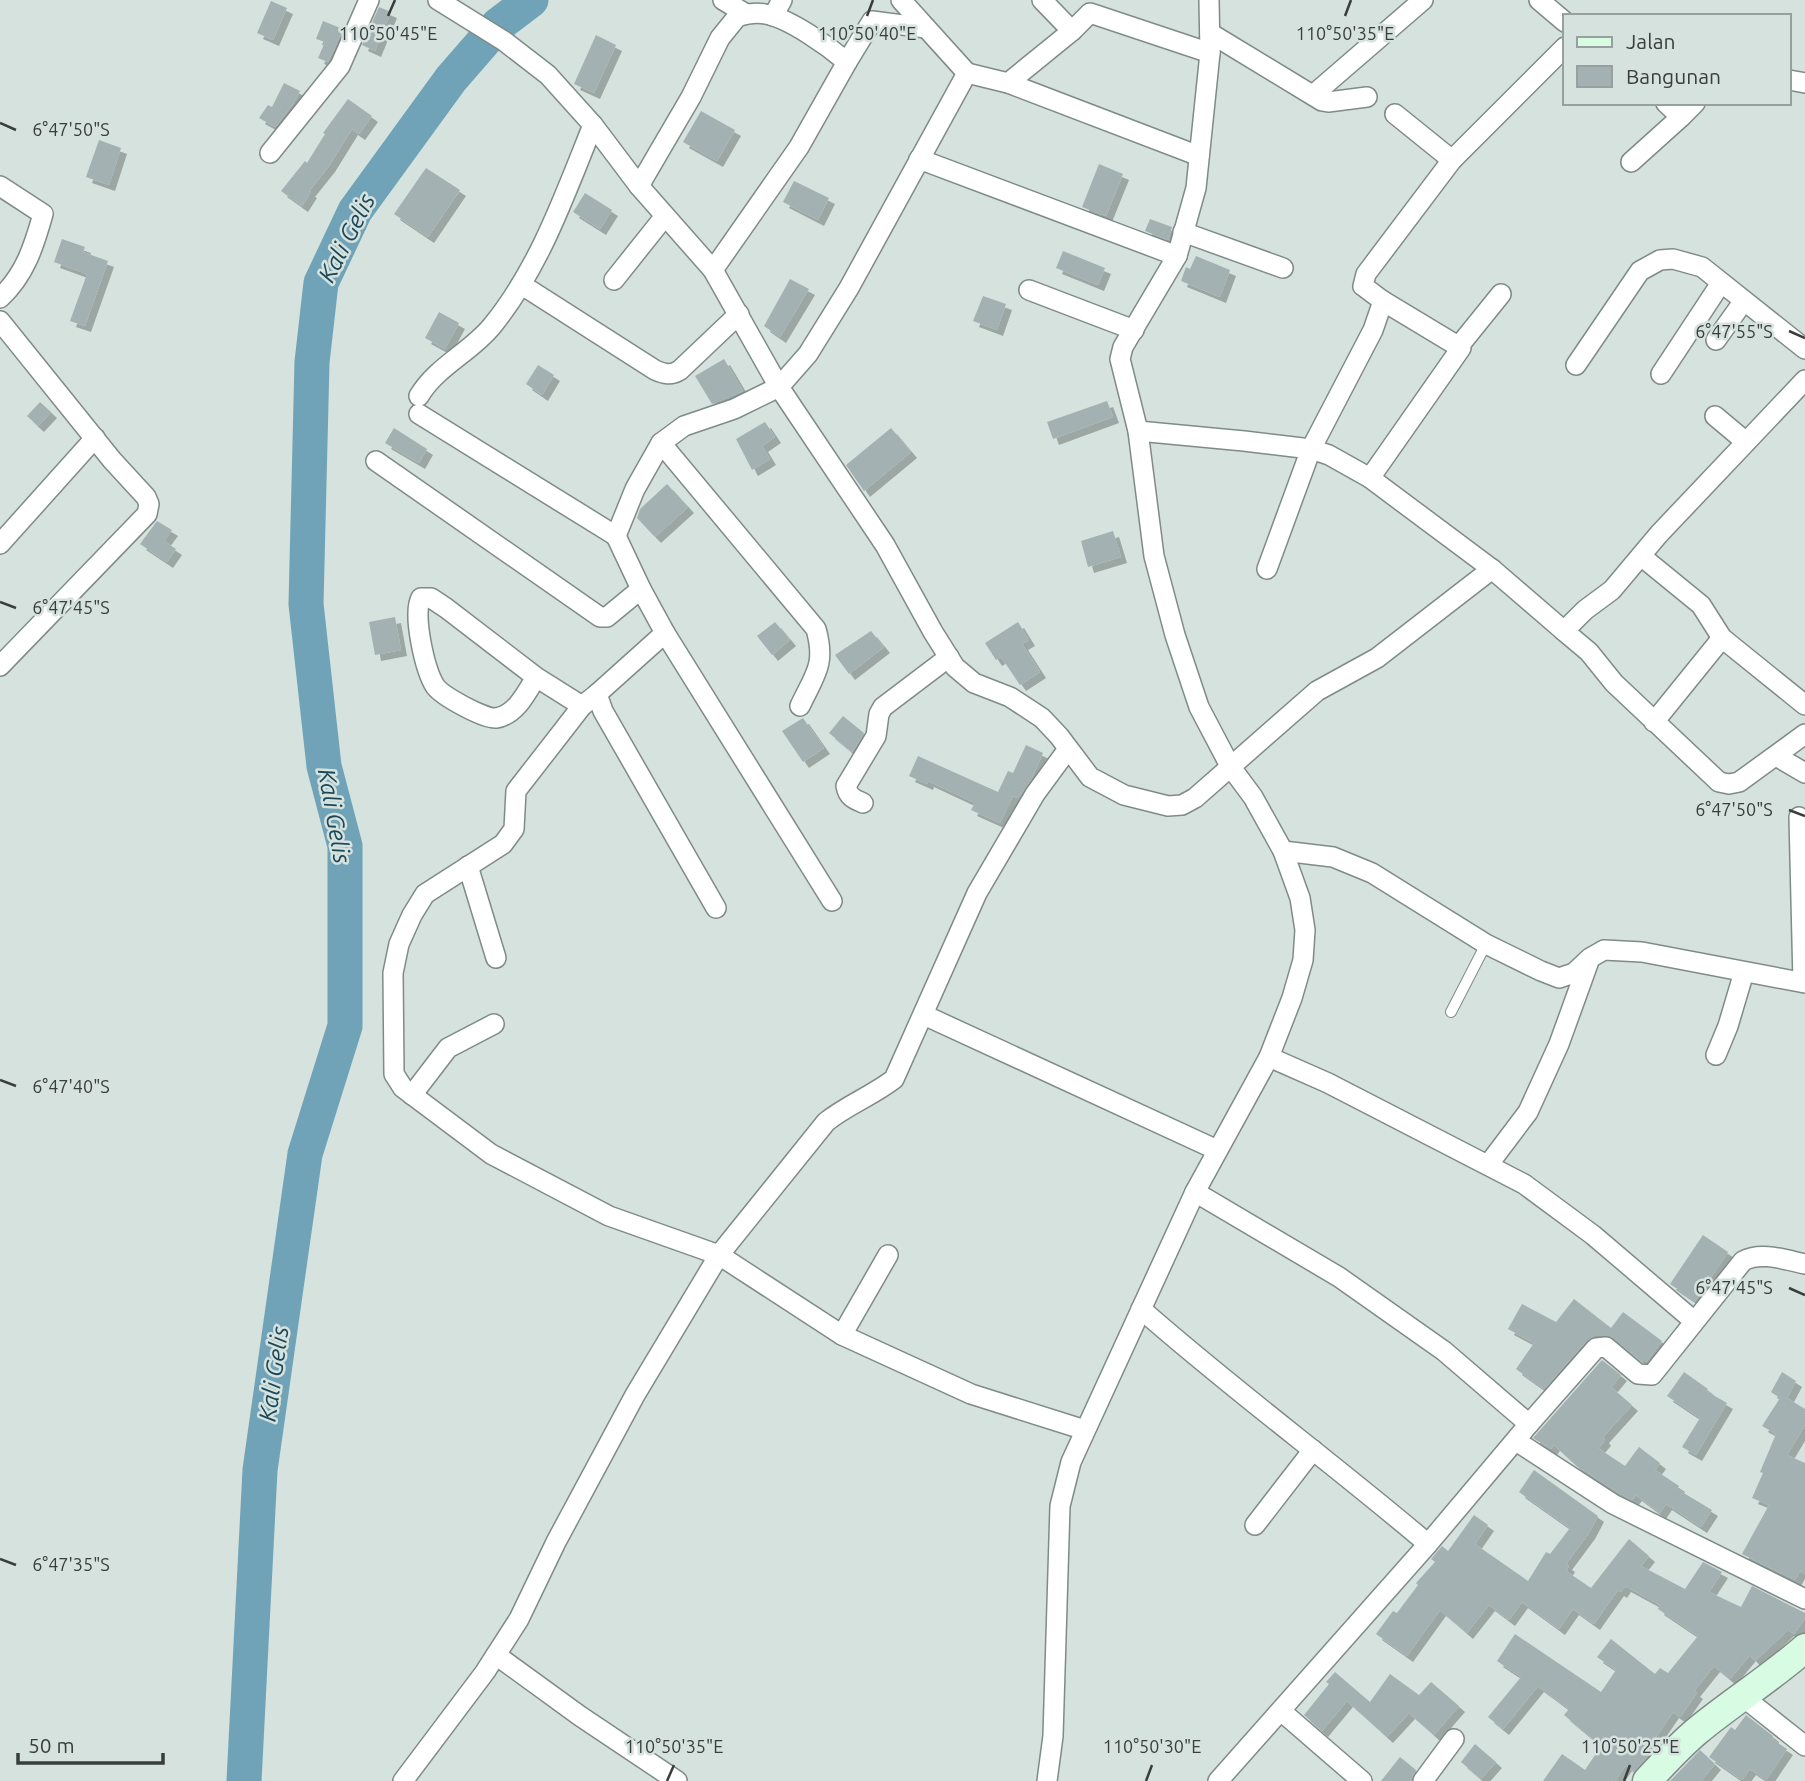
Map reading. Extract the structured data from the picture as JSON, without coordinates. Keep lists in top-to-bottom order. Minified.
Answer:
{"water":["Kali Gelis"],"legend":["Jalan","Bangunan"],"scale_bar":"50 m","coordinates":["110°50'45\"E","110°50'40\"E","110°50'35\"E","6°47'50\"S","6°47'55\"S","6°47'45\"S","6°47'40\"S","6°47'35\"S","110°50'30\"E","110°50'25\"E"]}
